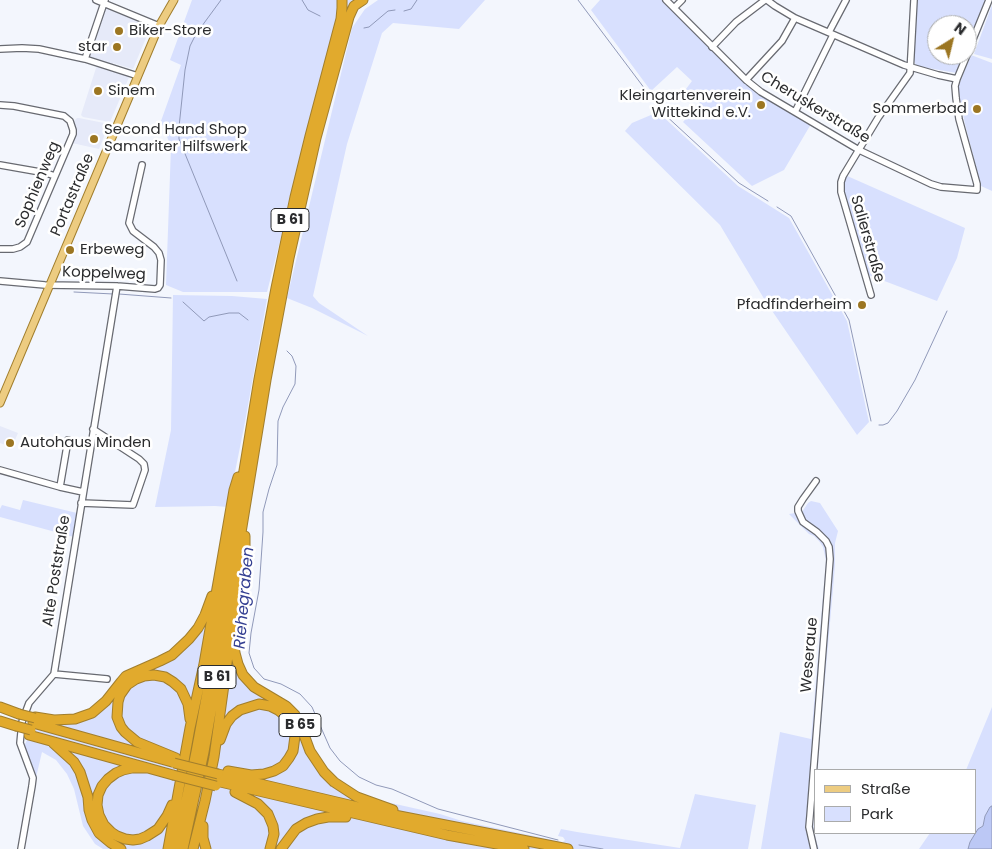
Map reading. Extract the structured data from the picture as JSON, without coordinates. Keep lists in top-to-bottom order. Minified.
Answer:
{"streets":{"highway":["B 61","B 65"],"main road":["Portastraße"],"street":["Cheruskerstraße","Sophienweg","Salierstraße","Koppelweg","Alte Poststraße","Weseraue"]},"crossings":[["Cheruskerstraße","Salierstraße"],["Portastraße","Koppelweg"],["B 61","B 65"],["Koppelweg","Alte Poststraße"]],"water":["Riehegraben"],"places":["Biker-Store","star","Sinem","Kleingartenverein Wittekind e.V.","Sommerbad","Second Hand Shop Samariter Hilfswerk","Erbeweg","Pfadfinderheim","Autohaus Minden"],"legend":["Straße","Park"],"north":"top right"}
